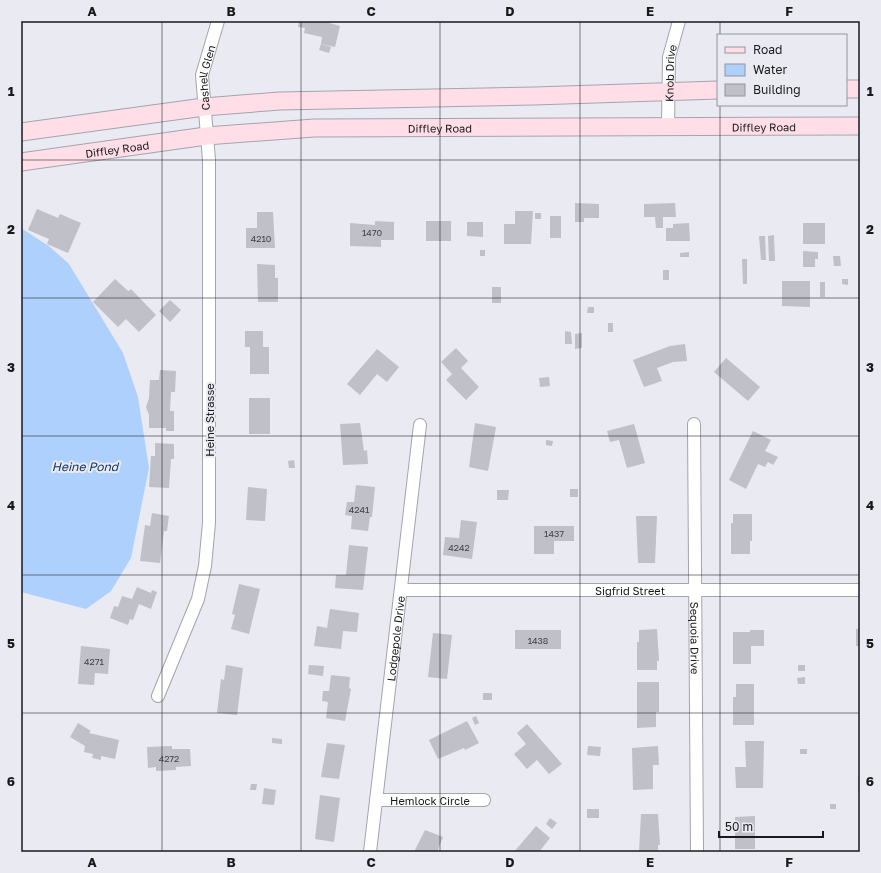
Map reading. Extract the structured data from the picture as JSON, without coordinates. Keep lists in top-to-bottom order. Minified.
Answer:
{"streets":{"main road":["Diffley Road"],"street":["Knob Drive","Cashell Glen","Heine Strasse","Sigfrid Street","Lodgepole Drive","Sequoia Drive","Hemlock Circle"]},"crossings":[["Knob Drive","Diffley Road"],["Cashell Glen","Diffley Road"],["Cashell Glen","Heine Strasse"],["Diffley Road","Heine Strasse"],["Sigfrid Street","Lodgepole Drive"],["Sigfrid Street","Sequoia Drive"],["Lodgepole Drive","Hemlock Circle"]],"water":["Heine Pond"],"house_numbers":["1470","4210","4241","1437","4242","1438","4271","4272"],"legend":["Road","Water","Building"],"scale_bar":"50 m","grid":{"columns":["A","B","C","D","E","F"],"rows":["1","2","3","4","5","6"]}}
